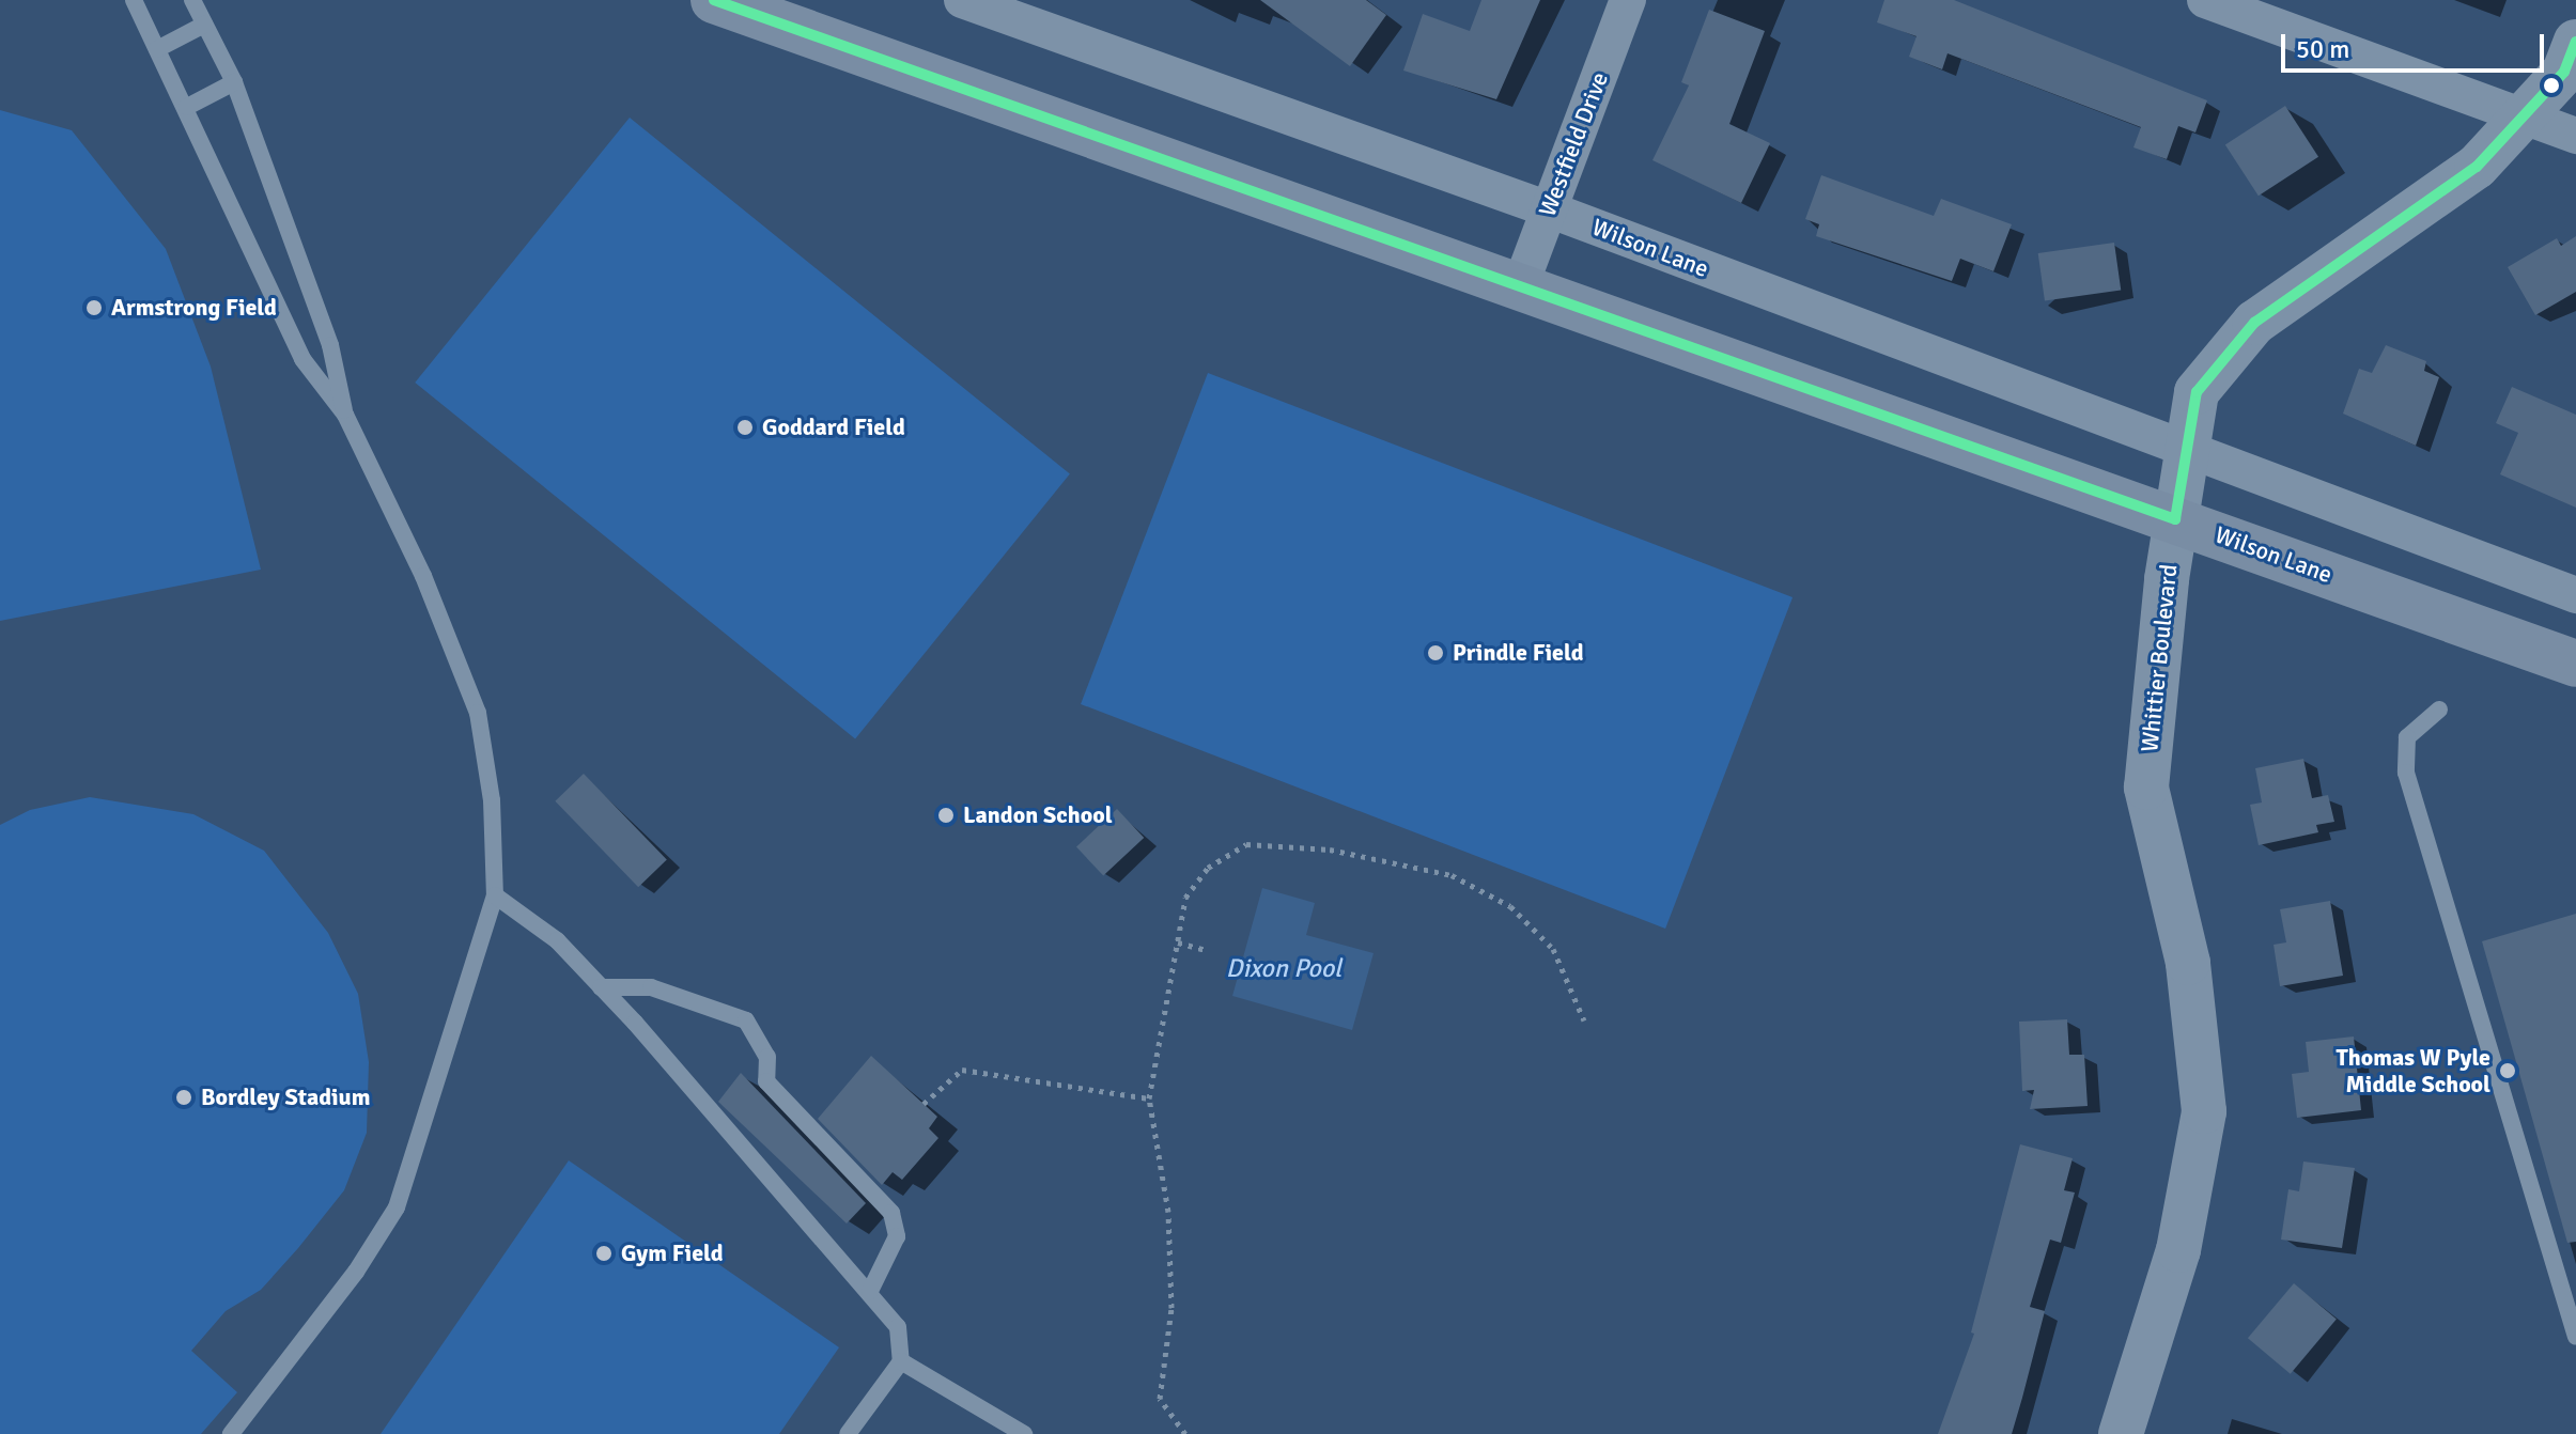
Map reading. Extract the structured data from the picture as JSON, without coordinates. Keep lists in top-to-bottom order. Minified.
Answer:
{"streets":{"main road":["Wilson Lane"],"street":["Westfield Drive","Whittier Boulevard"]},"crossings":[["Westfield Drive","Wilson Lane"],["Wilson Lane","Whittier Boulevard"]],"water":["Dixon Pool"],"places":["Armstrong Field","Goddard Field","Prindle Field","Landon School","Thomas W Pyle Middle School","Bordley Stadium","Gym Field"],"scale_bar":"50 m"}
